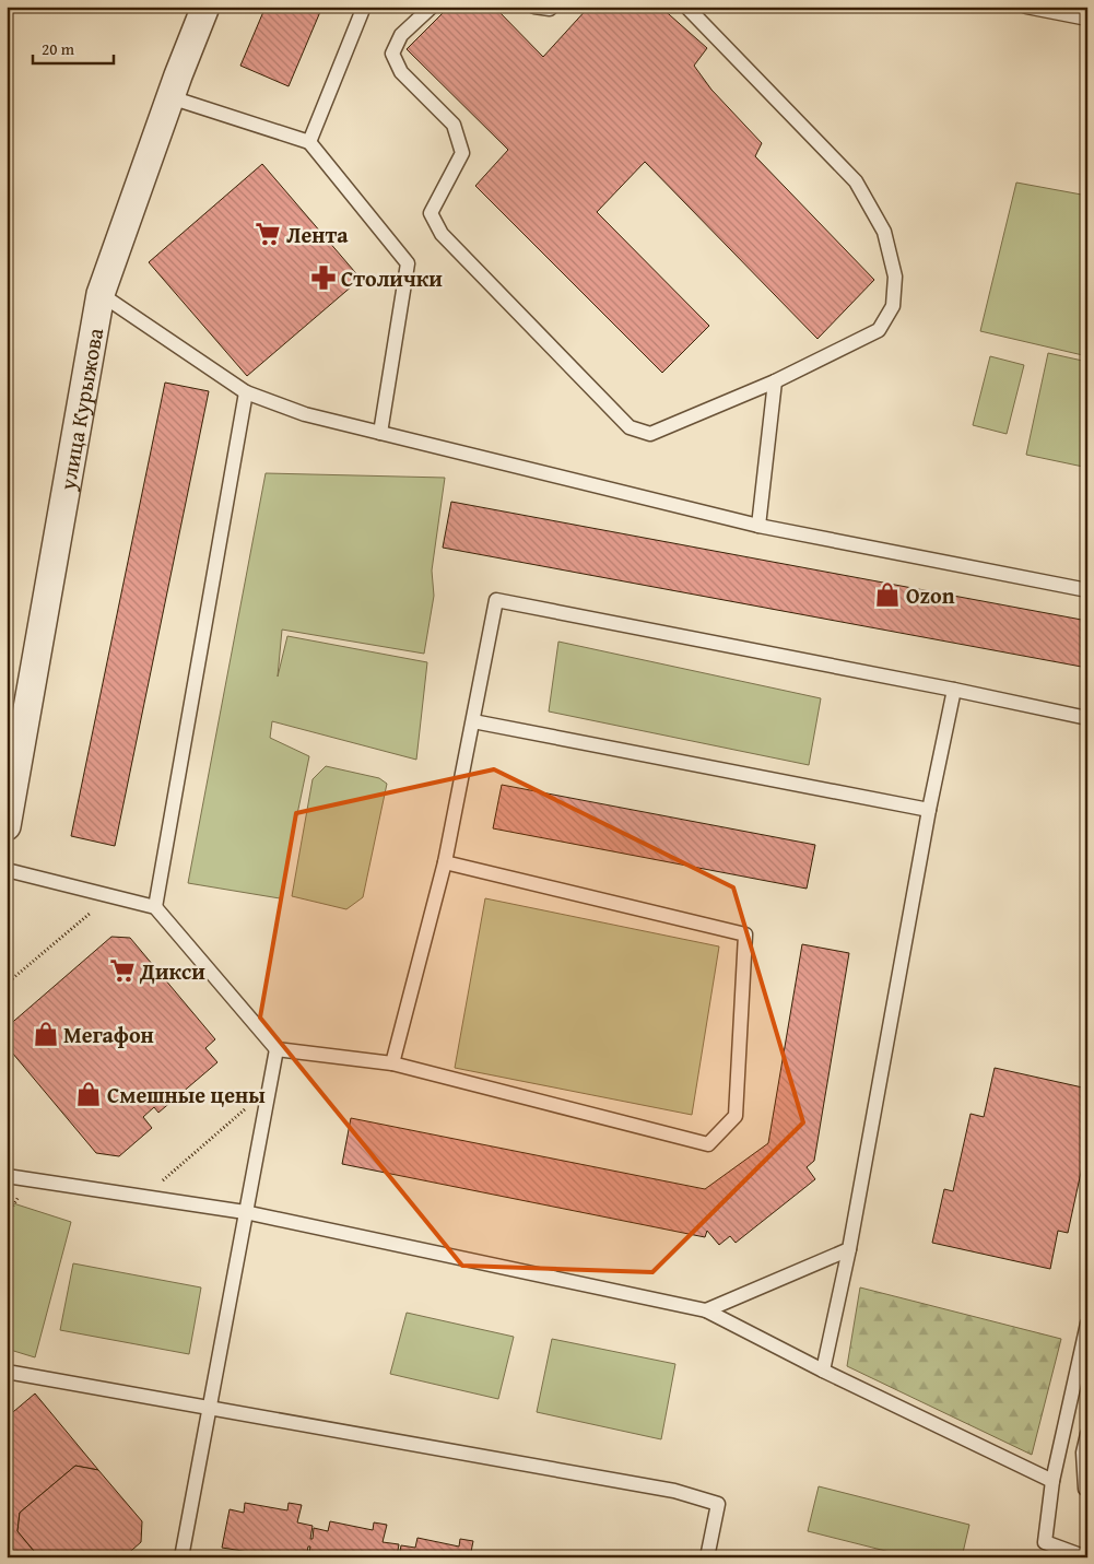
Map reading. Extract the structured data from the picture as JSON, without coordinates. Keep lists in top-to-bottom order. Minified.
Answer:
{"streets":{"street":["улица Курыжова"]},"places":{"supermarket":["Лента","Дикси"],"pharmacy":["Столички"],"shop":["Ozon","Мегафон","Смешные цены"]},"scale_bar":"20 m"}
